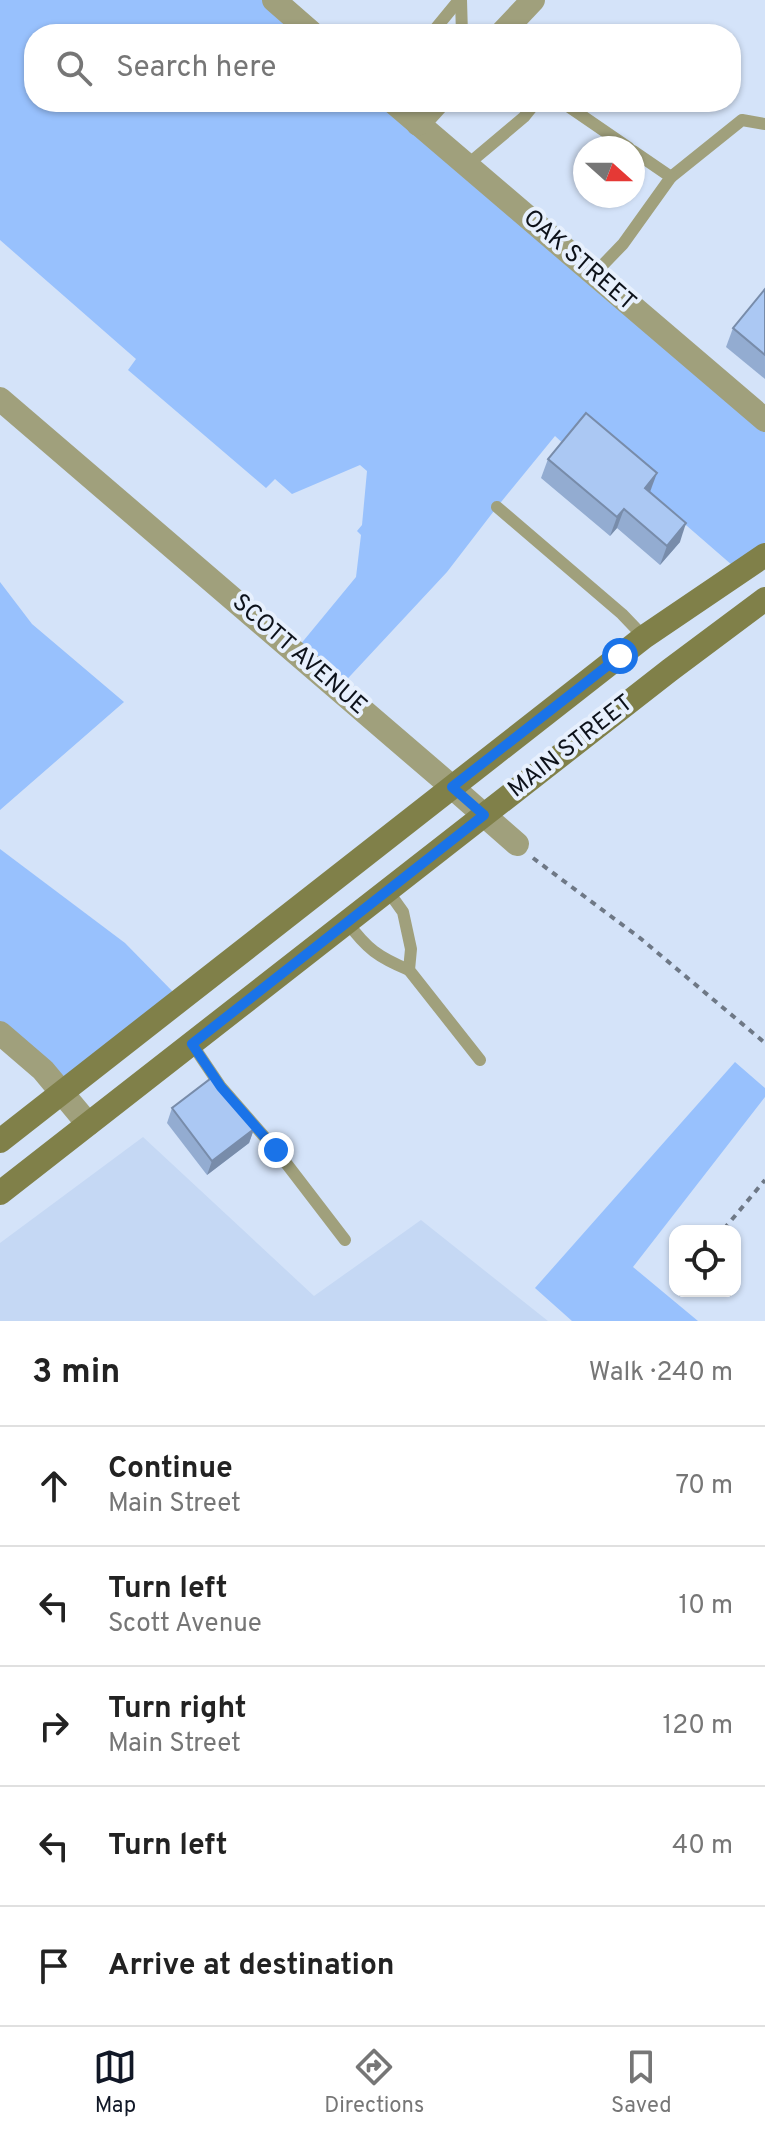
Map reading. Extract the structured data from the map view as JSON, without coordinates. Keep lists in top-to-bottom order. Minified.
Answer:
{"streets":{"main road":["MAIN STREET"],"street":["OAK STREET","SCOTT AVENUE"]},"crossings":[["SCOTT AVENUE","MAIN STREET"]],"north":"right","page":{"search":"Search here","heading":["3 min","Walk · 240 m"],"list":[["Continue","Main Street","70 m"],["Turn left","Scott Avenue","10 m"],["Turn right","Main Street","120 m"],["Turn left","40 m"],"Arrive at destination"],"nav":["Map","Directions","Saved"]}}
